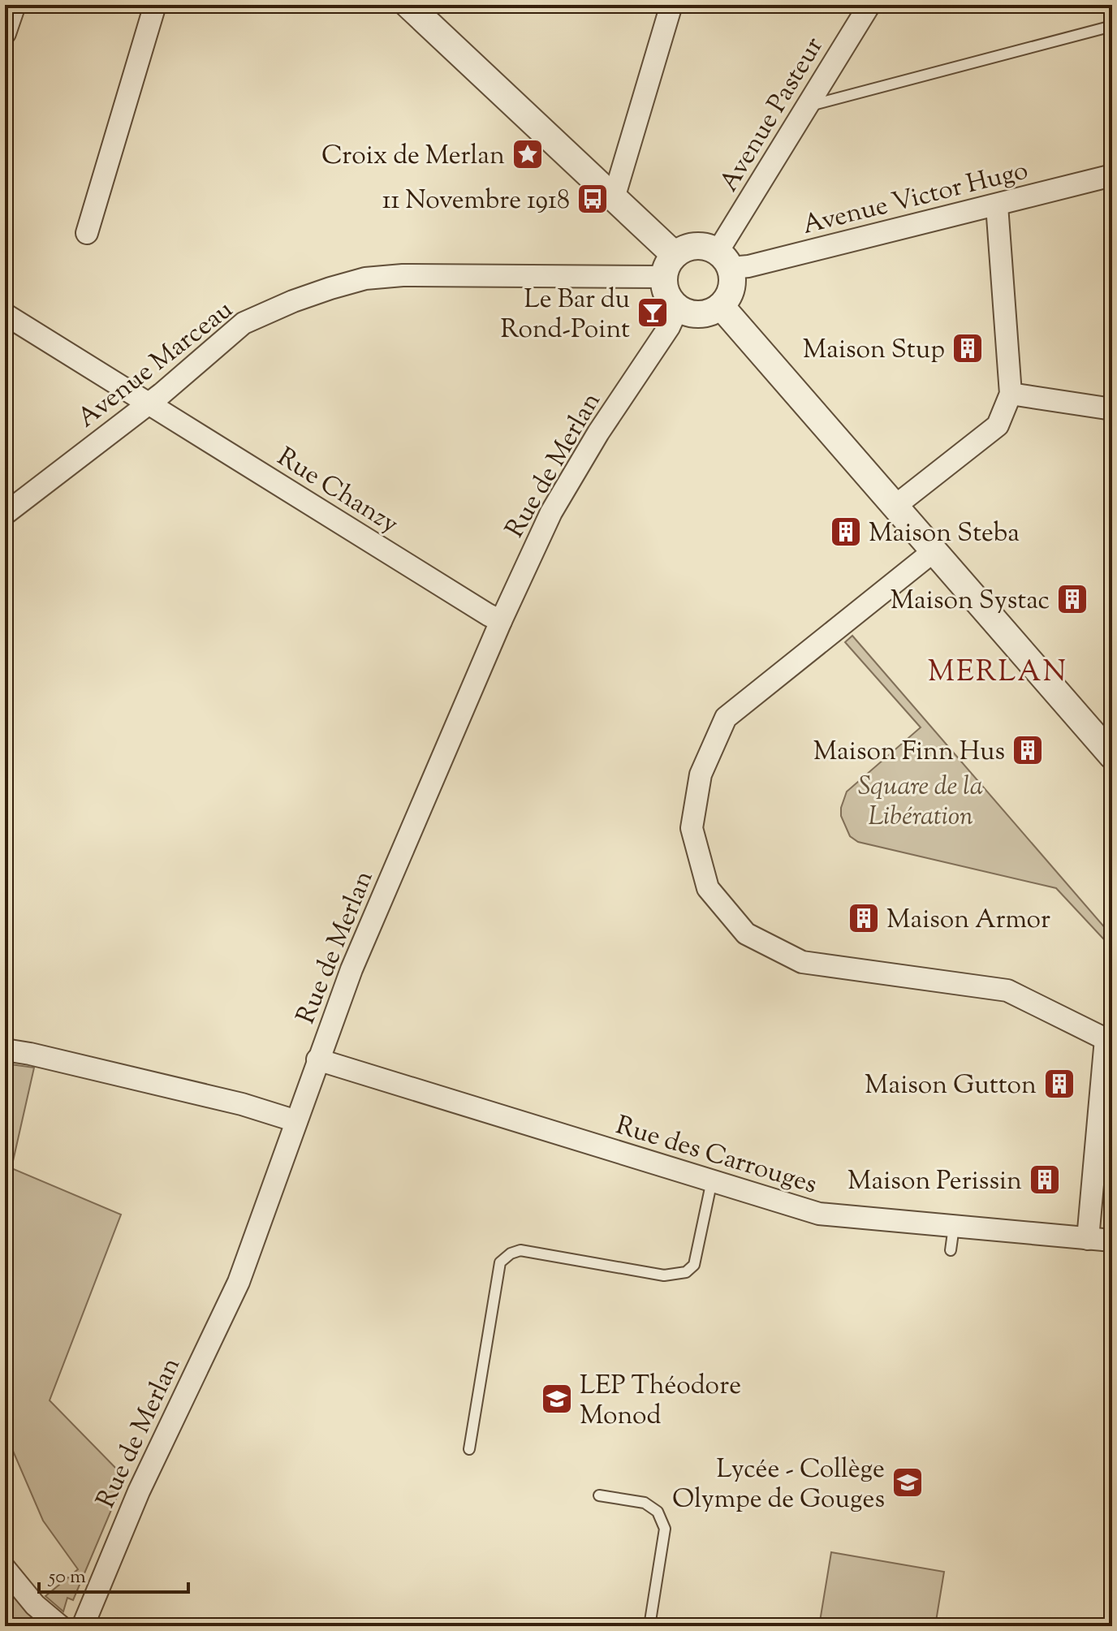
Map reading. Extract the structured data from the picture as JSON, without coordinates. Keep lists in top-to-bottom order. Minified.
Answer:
{"streets":{"street":["Avenue Pasteur","Avenue Victor Hugo","Avenue Marceau","Rue de Merlan","Rue Chanzy","Rue des Carrouges"]},"crossings":[["Avenue Pasteur","Avenue Victor Hugo"],["Avenue Pasteur","Avenue Marceau"],["Avenue Pasteur","Rue de Merlan"],["Avenue Victor Hugo","Avenue Marceau"],["Avenue Victor Hugo","Rue de Merlan"],["Avenue Marceau","Rue de Merlan"],["Avenue Marceau","Rue Chanzy"],["Rue de Merlan","Rue Chanzy"],["Rue de Merlan","Rue des Carrouges"]],"districts":["MERLAN"],"parks":["Square de la Libération"],"places":{"place":["Croix de Merlan"],"bus stop":["11 Novembre 1918"],"bar":["Le Bar du Rond-Point"],"building":["Maison Stup","Maison Steba","Maison Systac","Maison Finn Hus","Maison Armor","Maison Gutton","Maison Perissin"],"school or university":["LEP Théodore Monod","Lycée - Collège Olympe de Gouges"]},"scale_bar":"50 m"}
